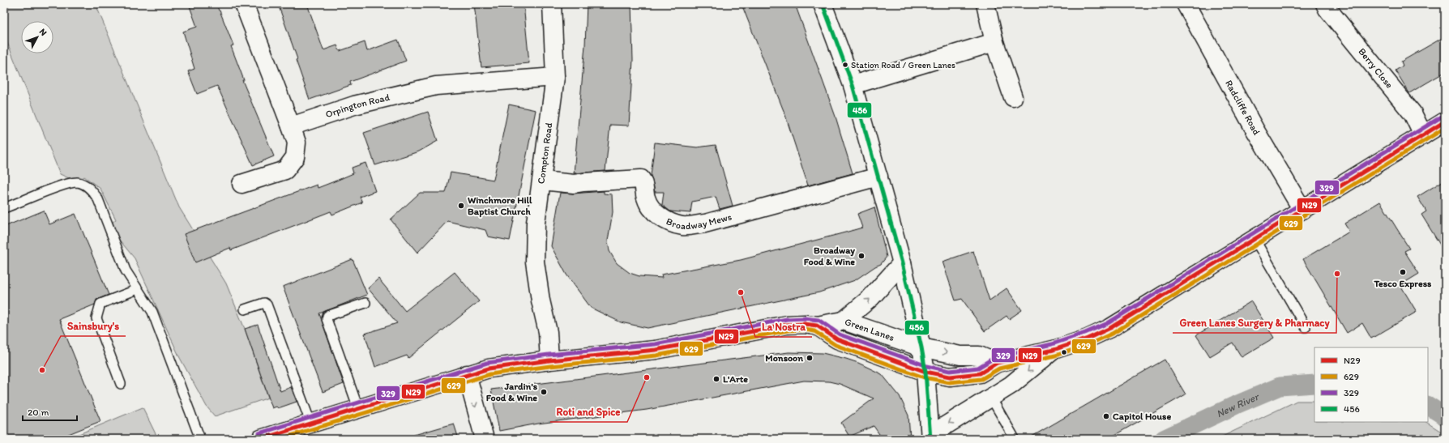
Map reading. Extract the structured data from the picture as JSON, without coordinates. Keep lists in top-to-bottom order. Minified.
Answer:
{"streets":{"street":["Berry Close","Orpington Road","Radcliffe Road","Compton Road","Broadway Mews","Green Lanes"]},"crossings":[["Berry Close","Green Lanes"],["Orpington Road","Compton Road"],["Radcliffe Road","Green Lanes"],["Compton Road","Broadway Mews"],["Compton Road","Green Lanes"]],"water":["New River"],"places":["Station Road / Green Lanes","Winchmore Hill Baptist Church","Broadway Food & Wine","Tesco Express","Green Lanes Surgery & Pharmacy","La Nostra","Monsoon","Sainsbury's","Roti and Spice","L'Arte","Jardin's Food & Wine","Capitol House"],"lines":["transit line 456","transit line 329","transit line N29","transit line 629"],"legend":["N29","629","329","456"],"scale_bar":"20 m","north":"top right"}
